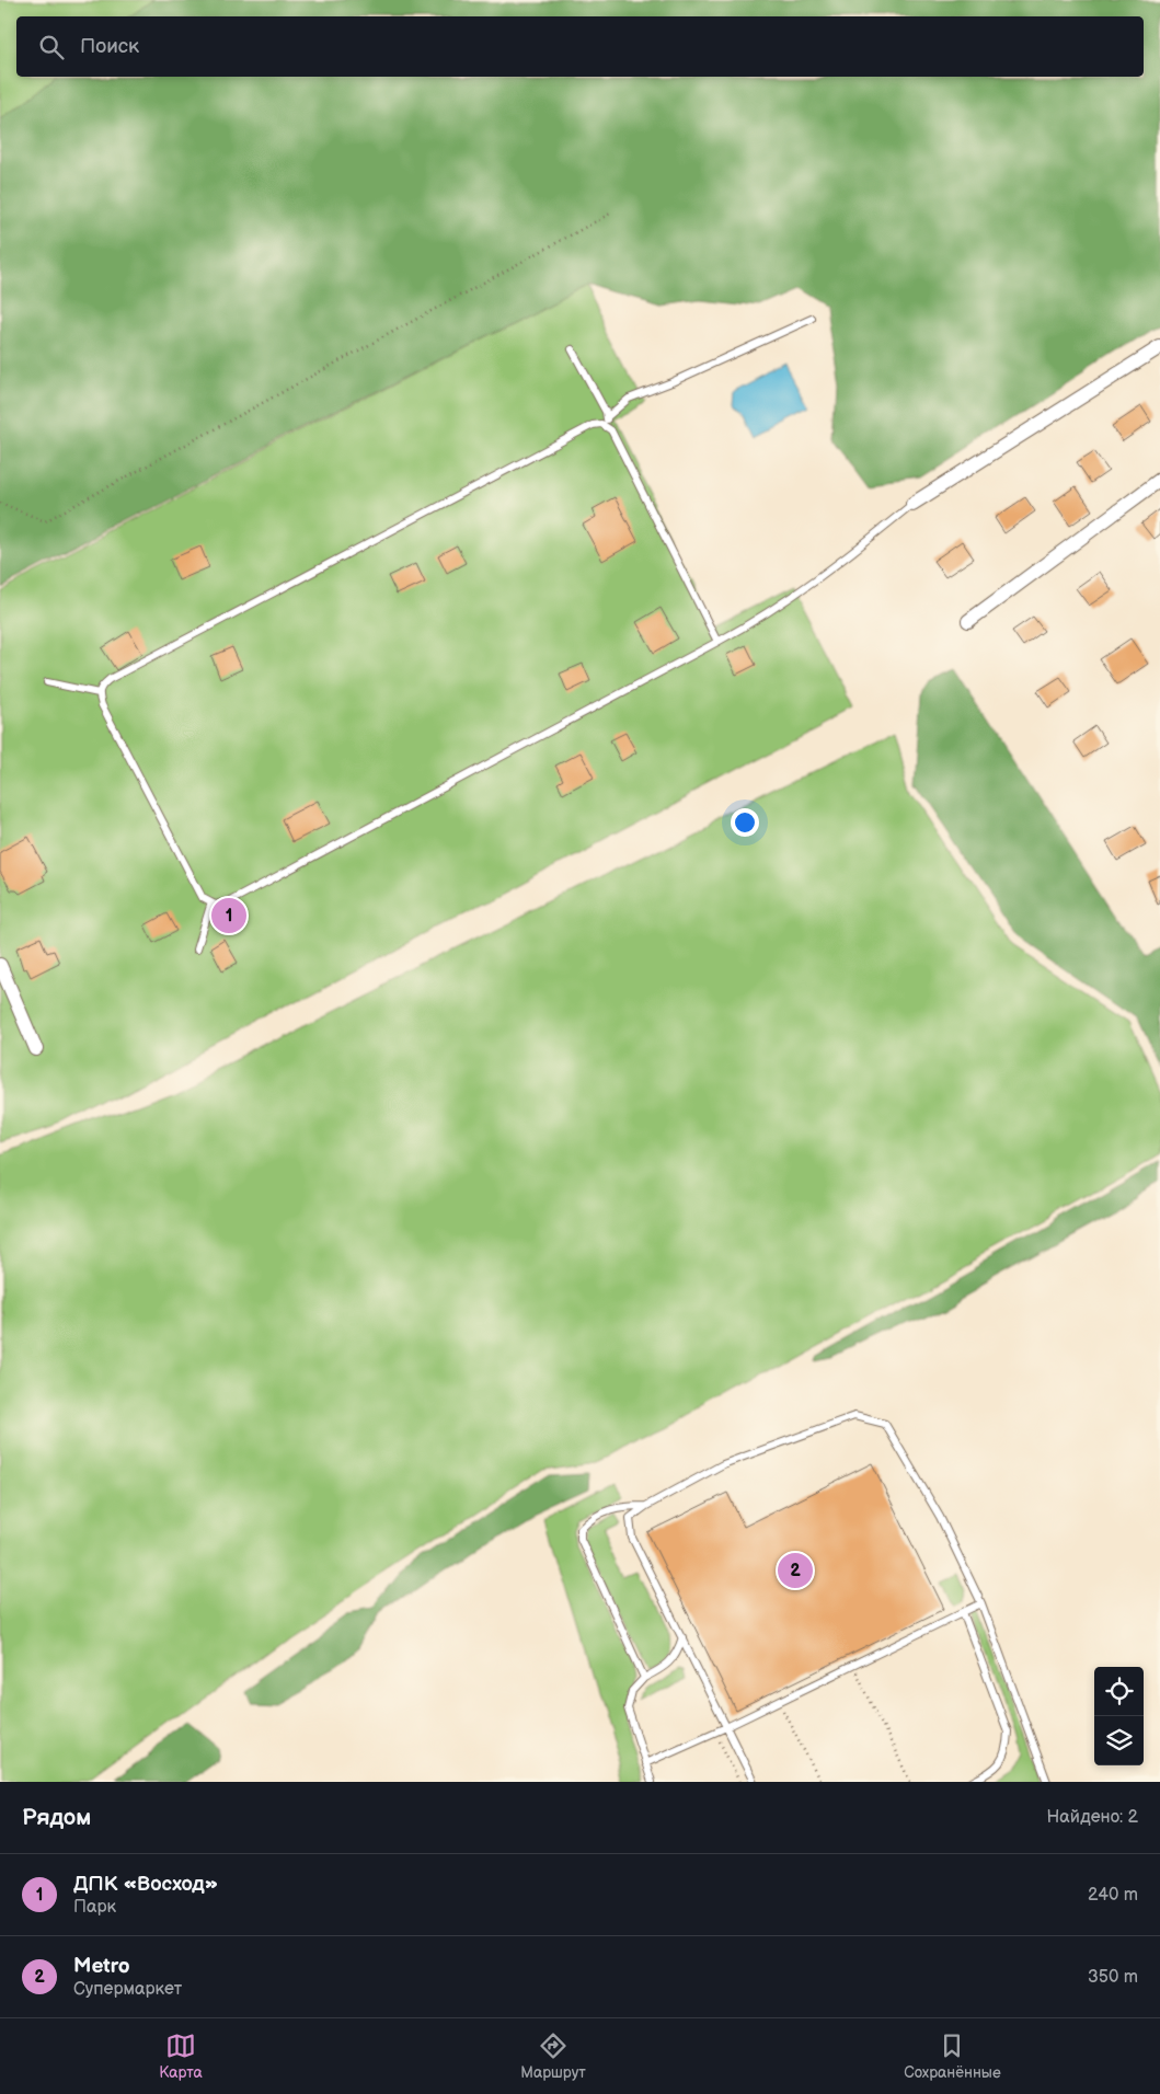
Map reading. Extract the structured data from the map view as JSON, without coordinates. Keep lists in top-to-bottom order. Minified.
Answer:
{"page":{"search":"Поиск","pins":["1","2"],"heading":["Рядом","Найдено: 2"],"list":[{"mark":"1","name":"ДПК «Восход»","note":"Парк","value":"240 m"},{"mark":"2","name":"Metro","note":"Супермаркет","value":"350 m"}],"nav":["Карта","Маршрут","Сохранённые"]}}
